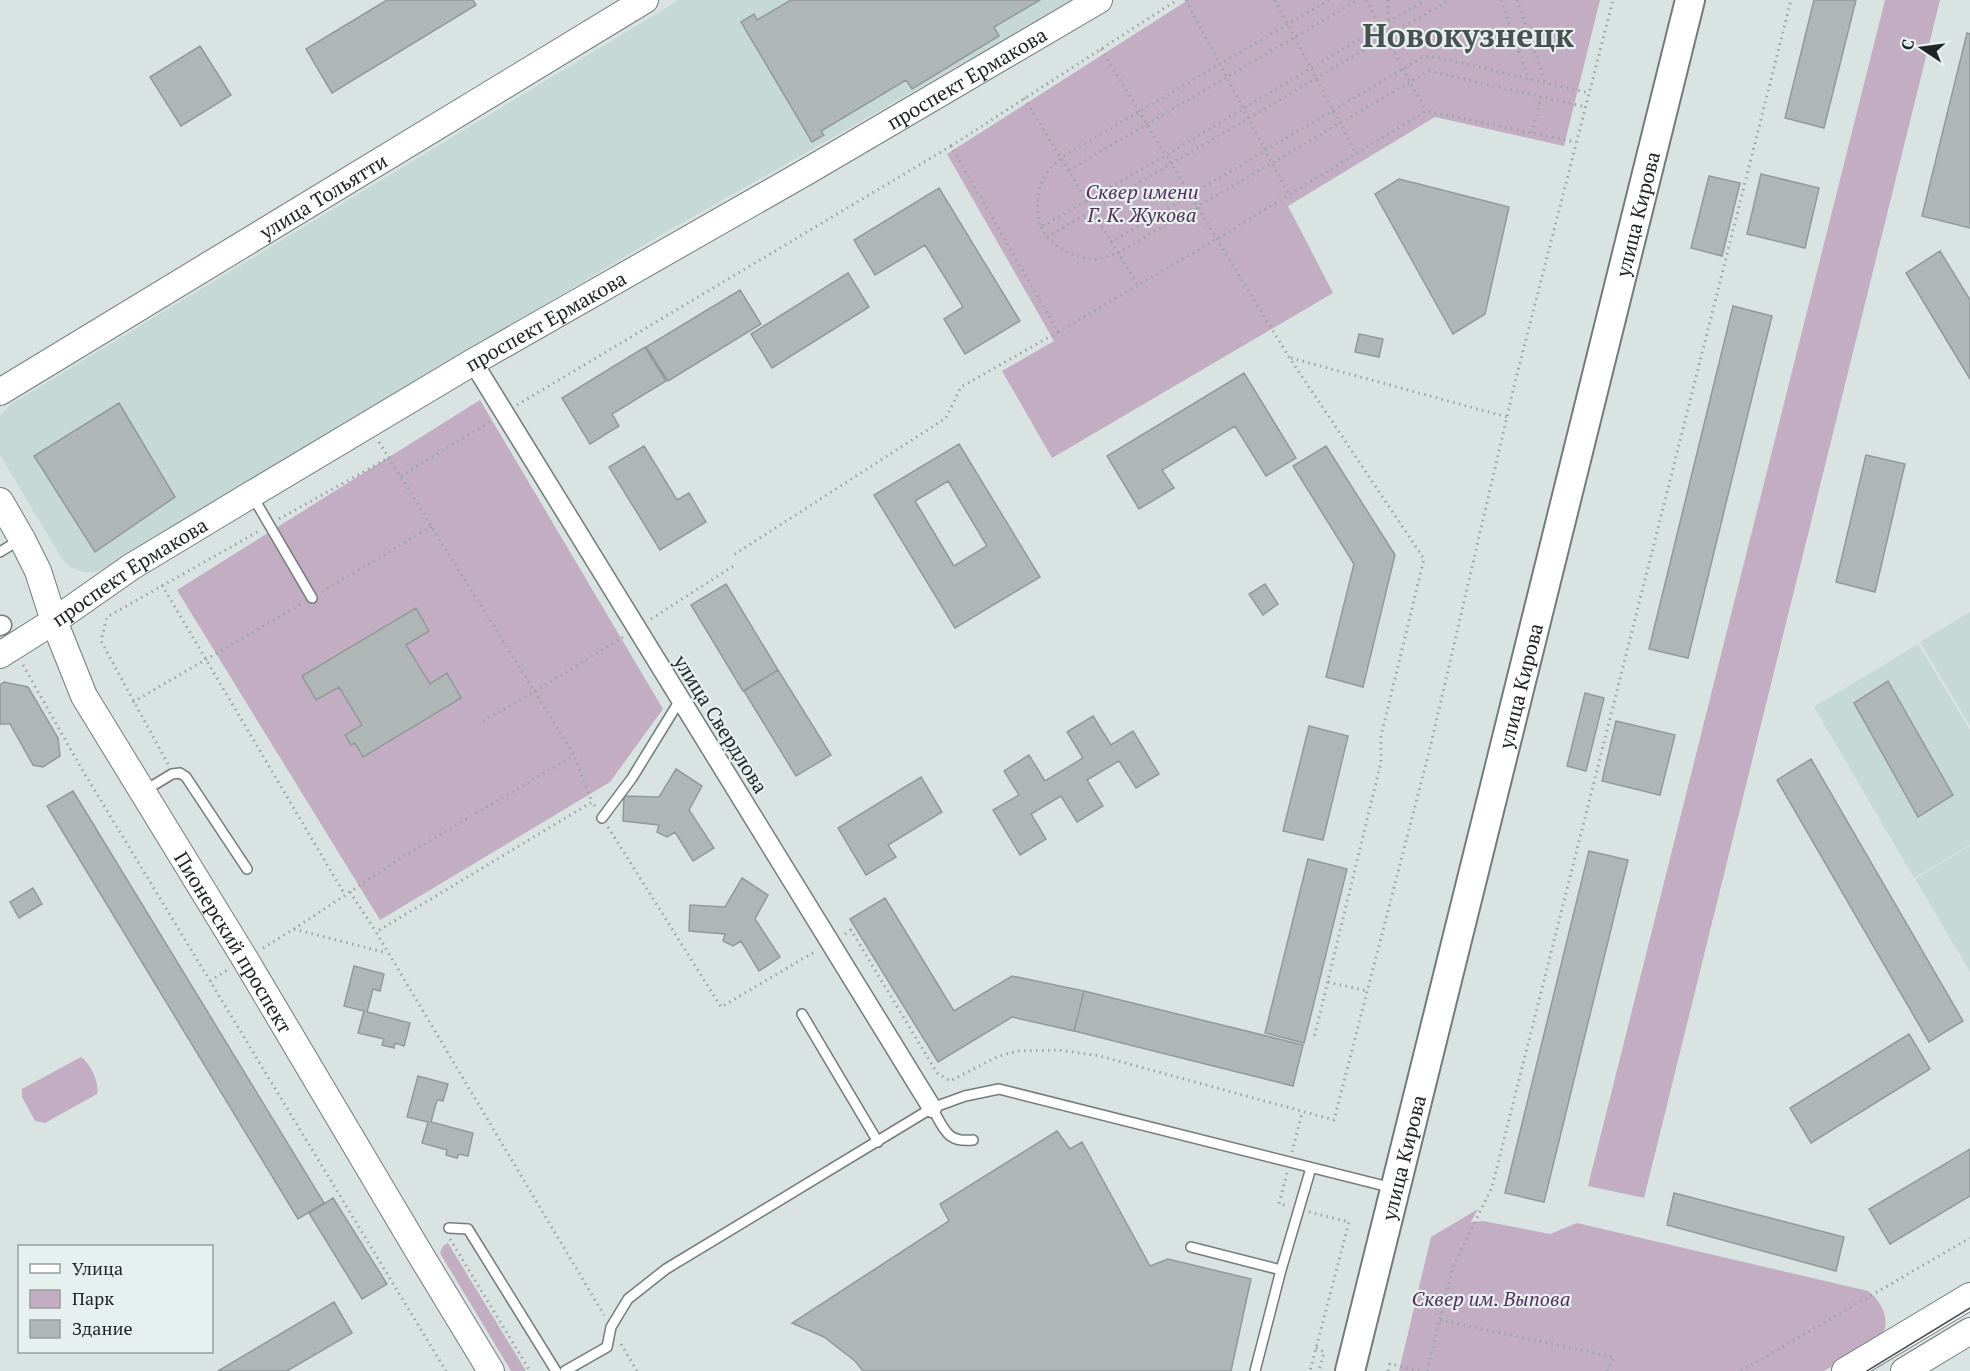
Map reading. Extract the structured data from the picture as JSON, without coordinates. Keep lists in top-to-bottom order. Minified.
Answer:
{"streets":{"main road":["проспект Ермакова","улица Тольятти","улица Кирова","Пионерский проспект"],"street":["улица Свердлова"]},"crossings":[["проспект Ермакова","улица Свердлова"],["проспект Ермакова","Пионерский проспект"]],"districts":["Новокузнецк"],"parks":["Сквер имени Г. К. Жукова","Сквер им. Выпова"],"legend":["Улица","Парк","Здание"],"north":"left"}
